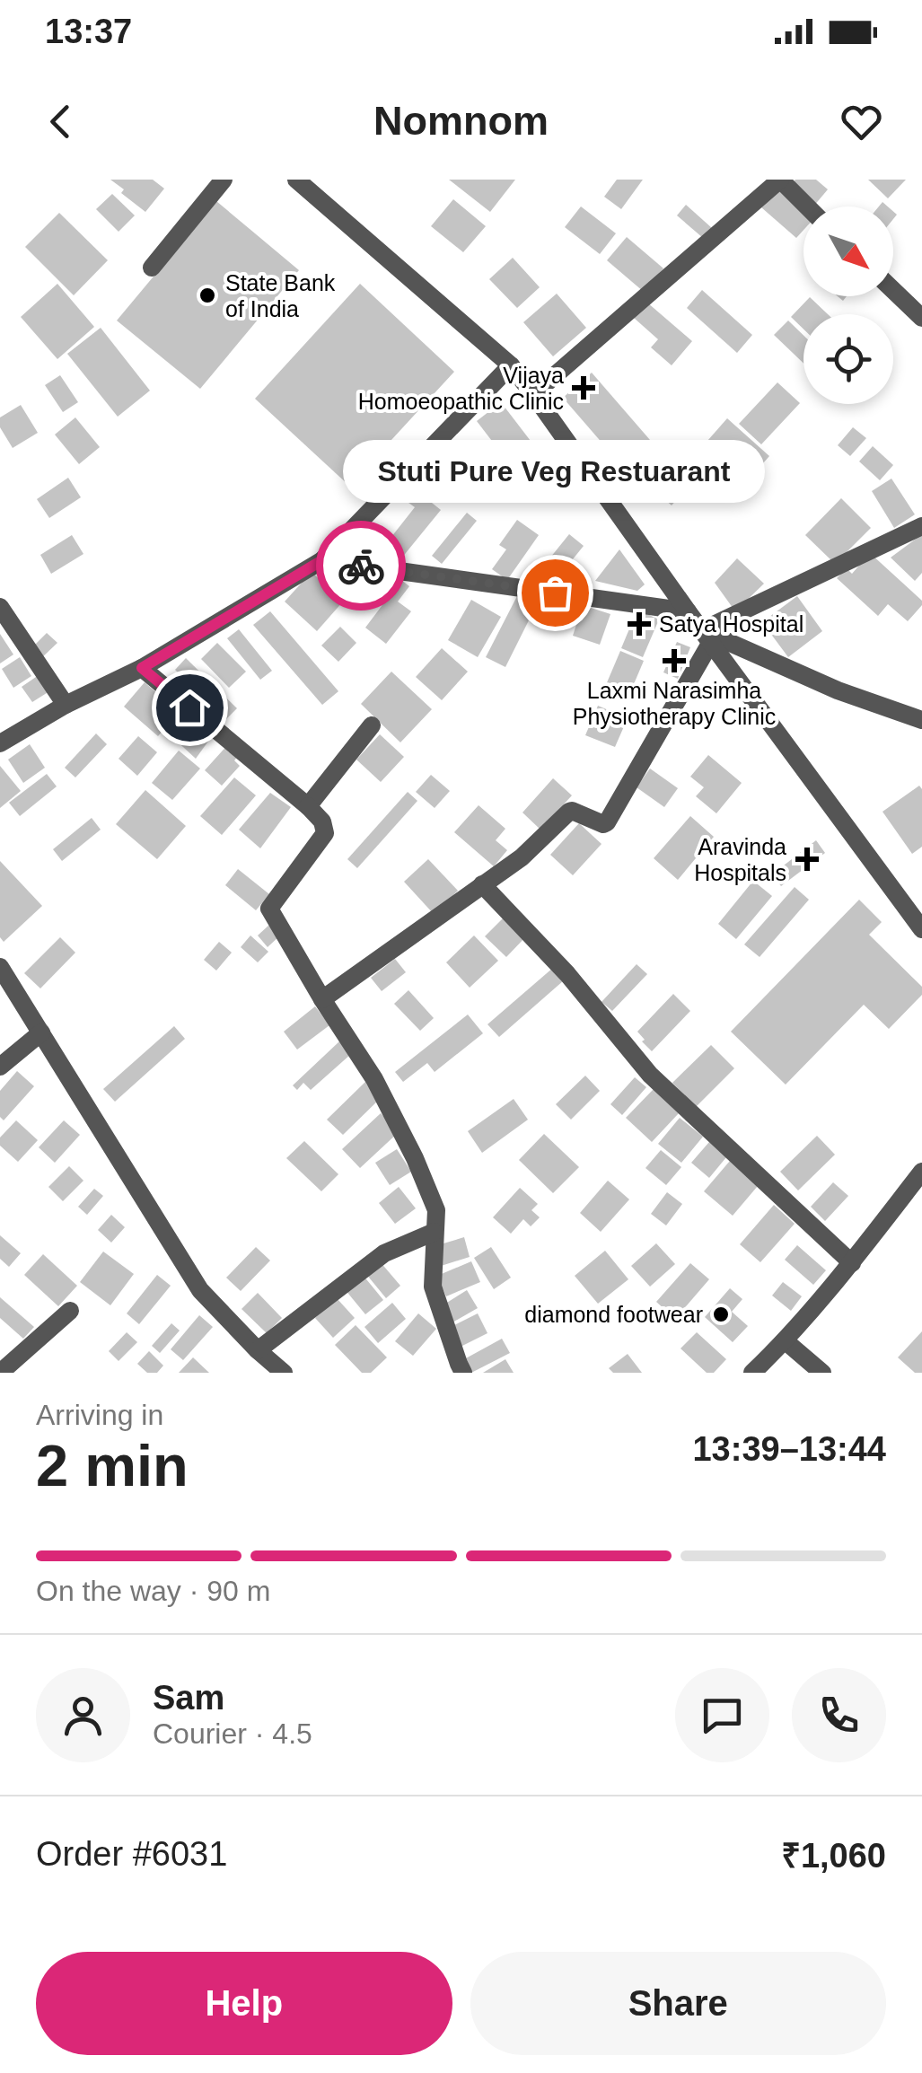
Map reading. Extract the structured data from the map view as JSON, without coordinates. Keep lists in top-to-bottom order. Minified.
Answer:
{"places":{"other":["State Bank of India","Stuti Pure Veg Restuarant","diamond footwear"],"health":["Vijaya Homoeopathic Clinic","Satya Hospital","Laxmi Narasimha Physiotherapy Clinic","Aravinda Hospitals"]},"north":"bottom right","page":{"status":"13:37","header":"Nomnom","bubble":"Stuti Pure Veg Restuarant","heading":["2 min","Arriving in","13:39–13:44"],"panel":["Sam","Courier · 4.5","Order #6031","₹1,060"],"bar":"On the way · 90 m","buttons":["Help","Share"]}}
